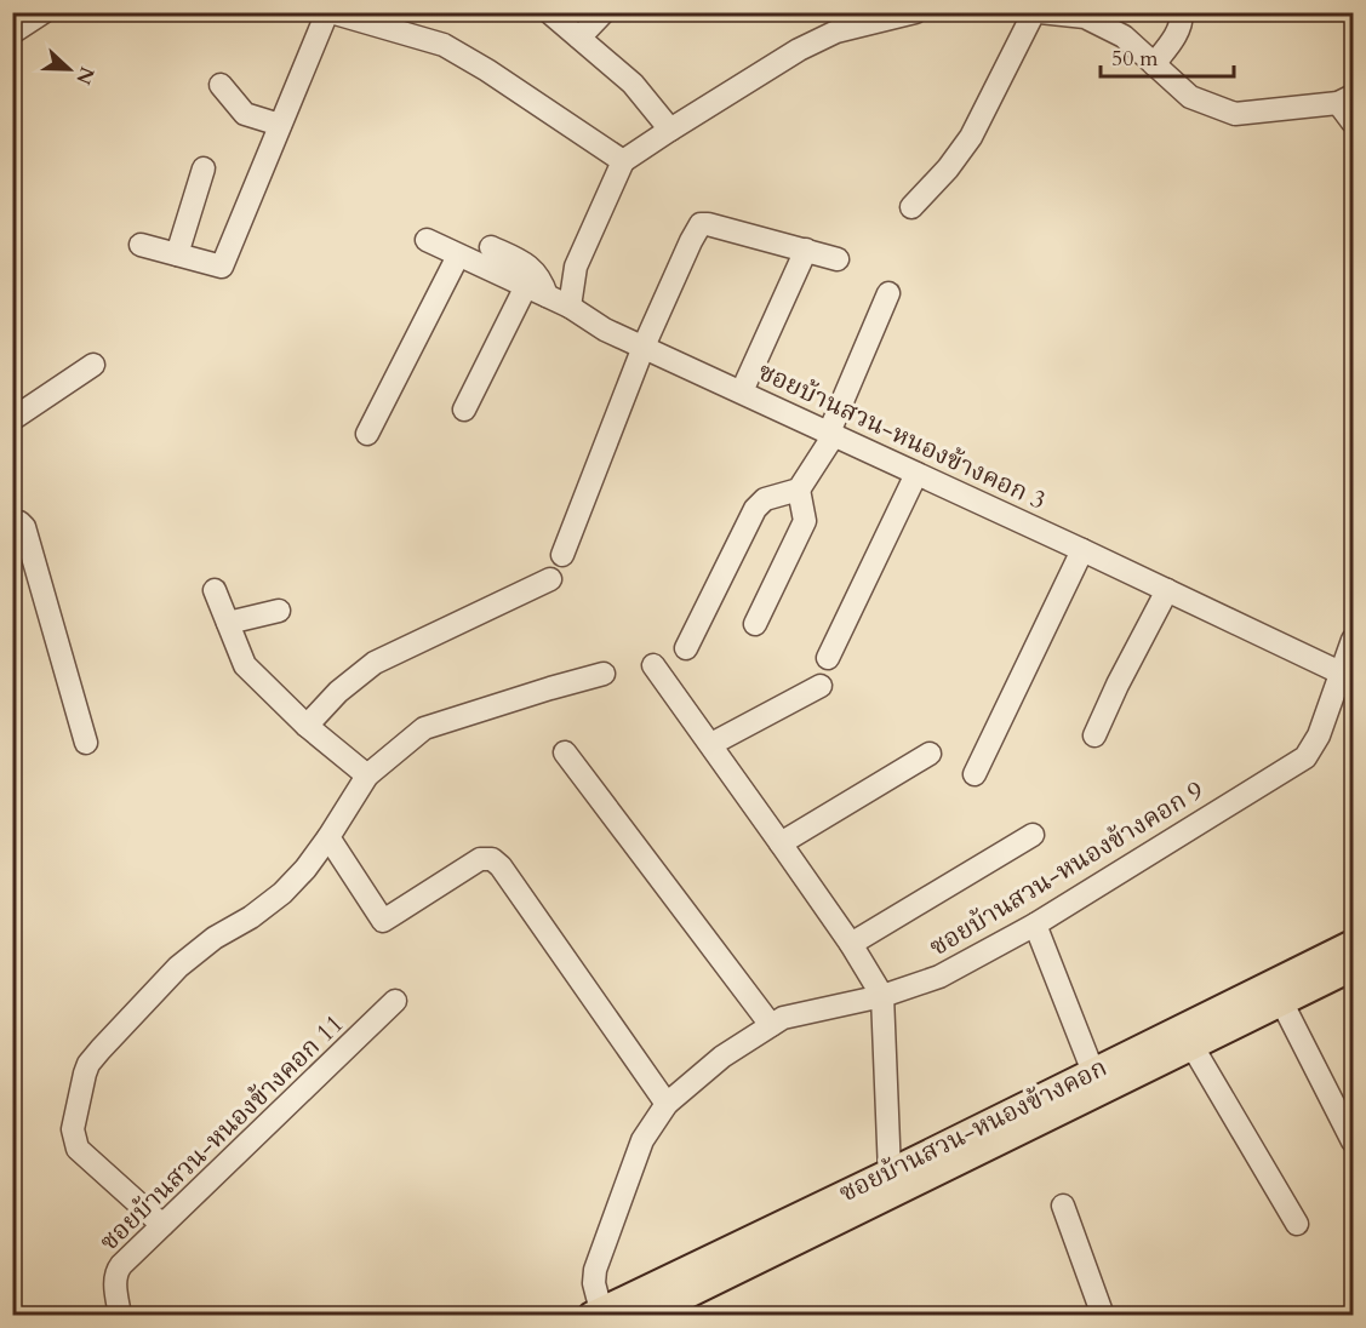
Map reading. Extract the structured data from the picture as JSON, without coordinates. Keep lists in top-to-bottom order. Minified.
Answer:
{"streets":{"main road":["ซอยบ้านสวน-หนองข้างคอก"],"street":["ซอยบ้านสวน-หนองข้างคอก 3","ซอยบ้านสวน-หนองข้างคอก 9","ซอยบ้านสวน-หนองข้างคอก 11"]},"crossings":[["ซอยบ้านสวน-หนองข้างคอก 3","ซอยบ้านสวน-หนองข้างคอก 9"],["ซอยบ้านสวน-หนองข้างคอก 9","ซอยบ้านสวน-หนองข้างคอก"]],"scale_bar":"50 m","north":"right"}
